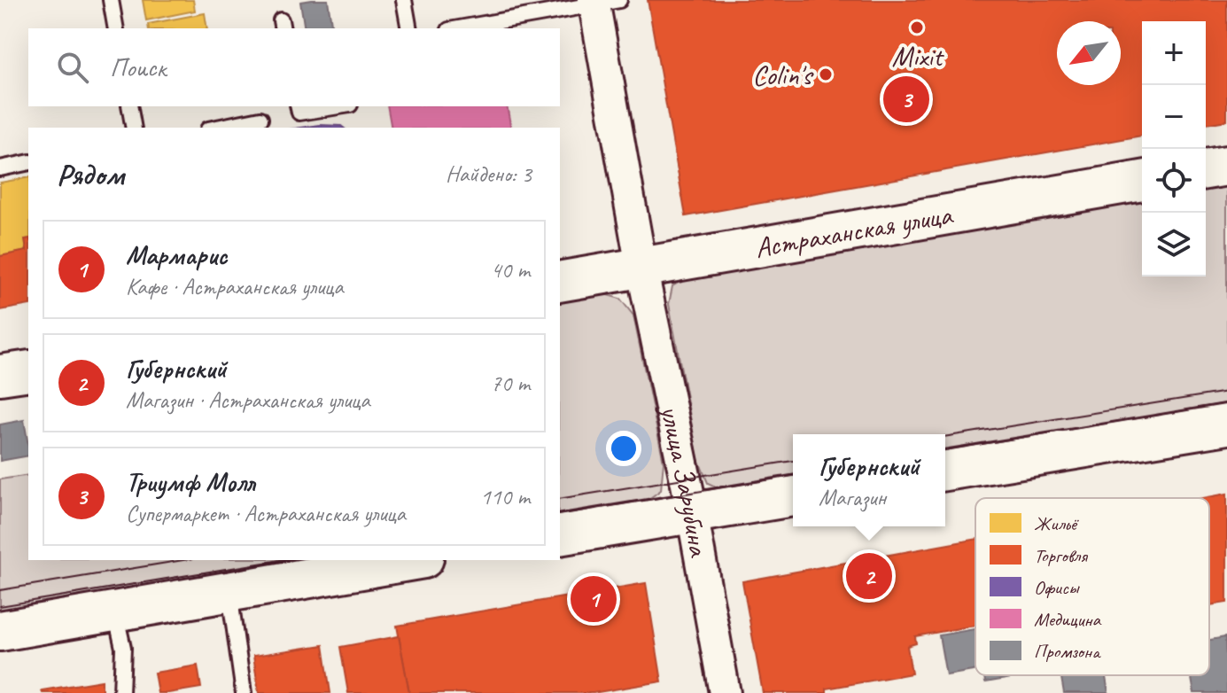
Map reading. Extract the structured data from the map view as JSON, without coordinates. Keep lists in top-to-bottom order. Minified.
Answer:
{"streets":{"main road":["Астраханская улица"],"street":["улица Зарубина"]},"crossings":[["Астраханская улица","улица Зарубина"]],"places":["Mixit","Colin's"],"legend":["Жильё","Торговля","Офисы","Медицина","Промзона"],"north":"bottom left","page":{"map_buttons":["+","−"],"search":"Поиск","pins":["3","2","1"],"heading":["Рядом","Найдено: 3"],"list":[{"mark":"1","name":"Мармарис","note":"Кафе · Астраханская улица","value":"40 m"},{"mark":"2","name":"Губернский","note":"Магазин · Астраханская улица","value":"70 m"},{"mark":"3","name":"Триумф Молл","note":"Супермаркет · Астраханская улица","value":"110 m"}],"popup":["Губернский","Магазин"]}}
